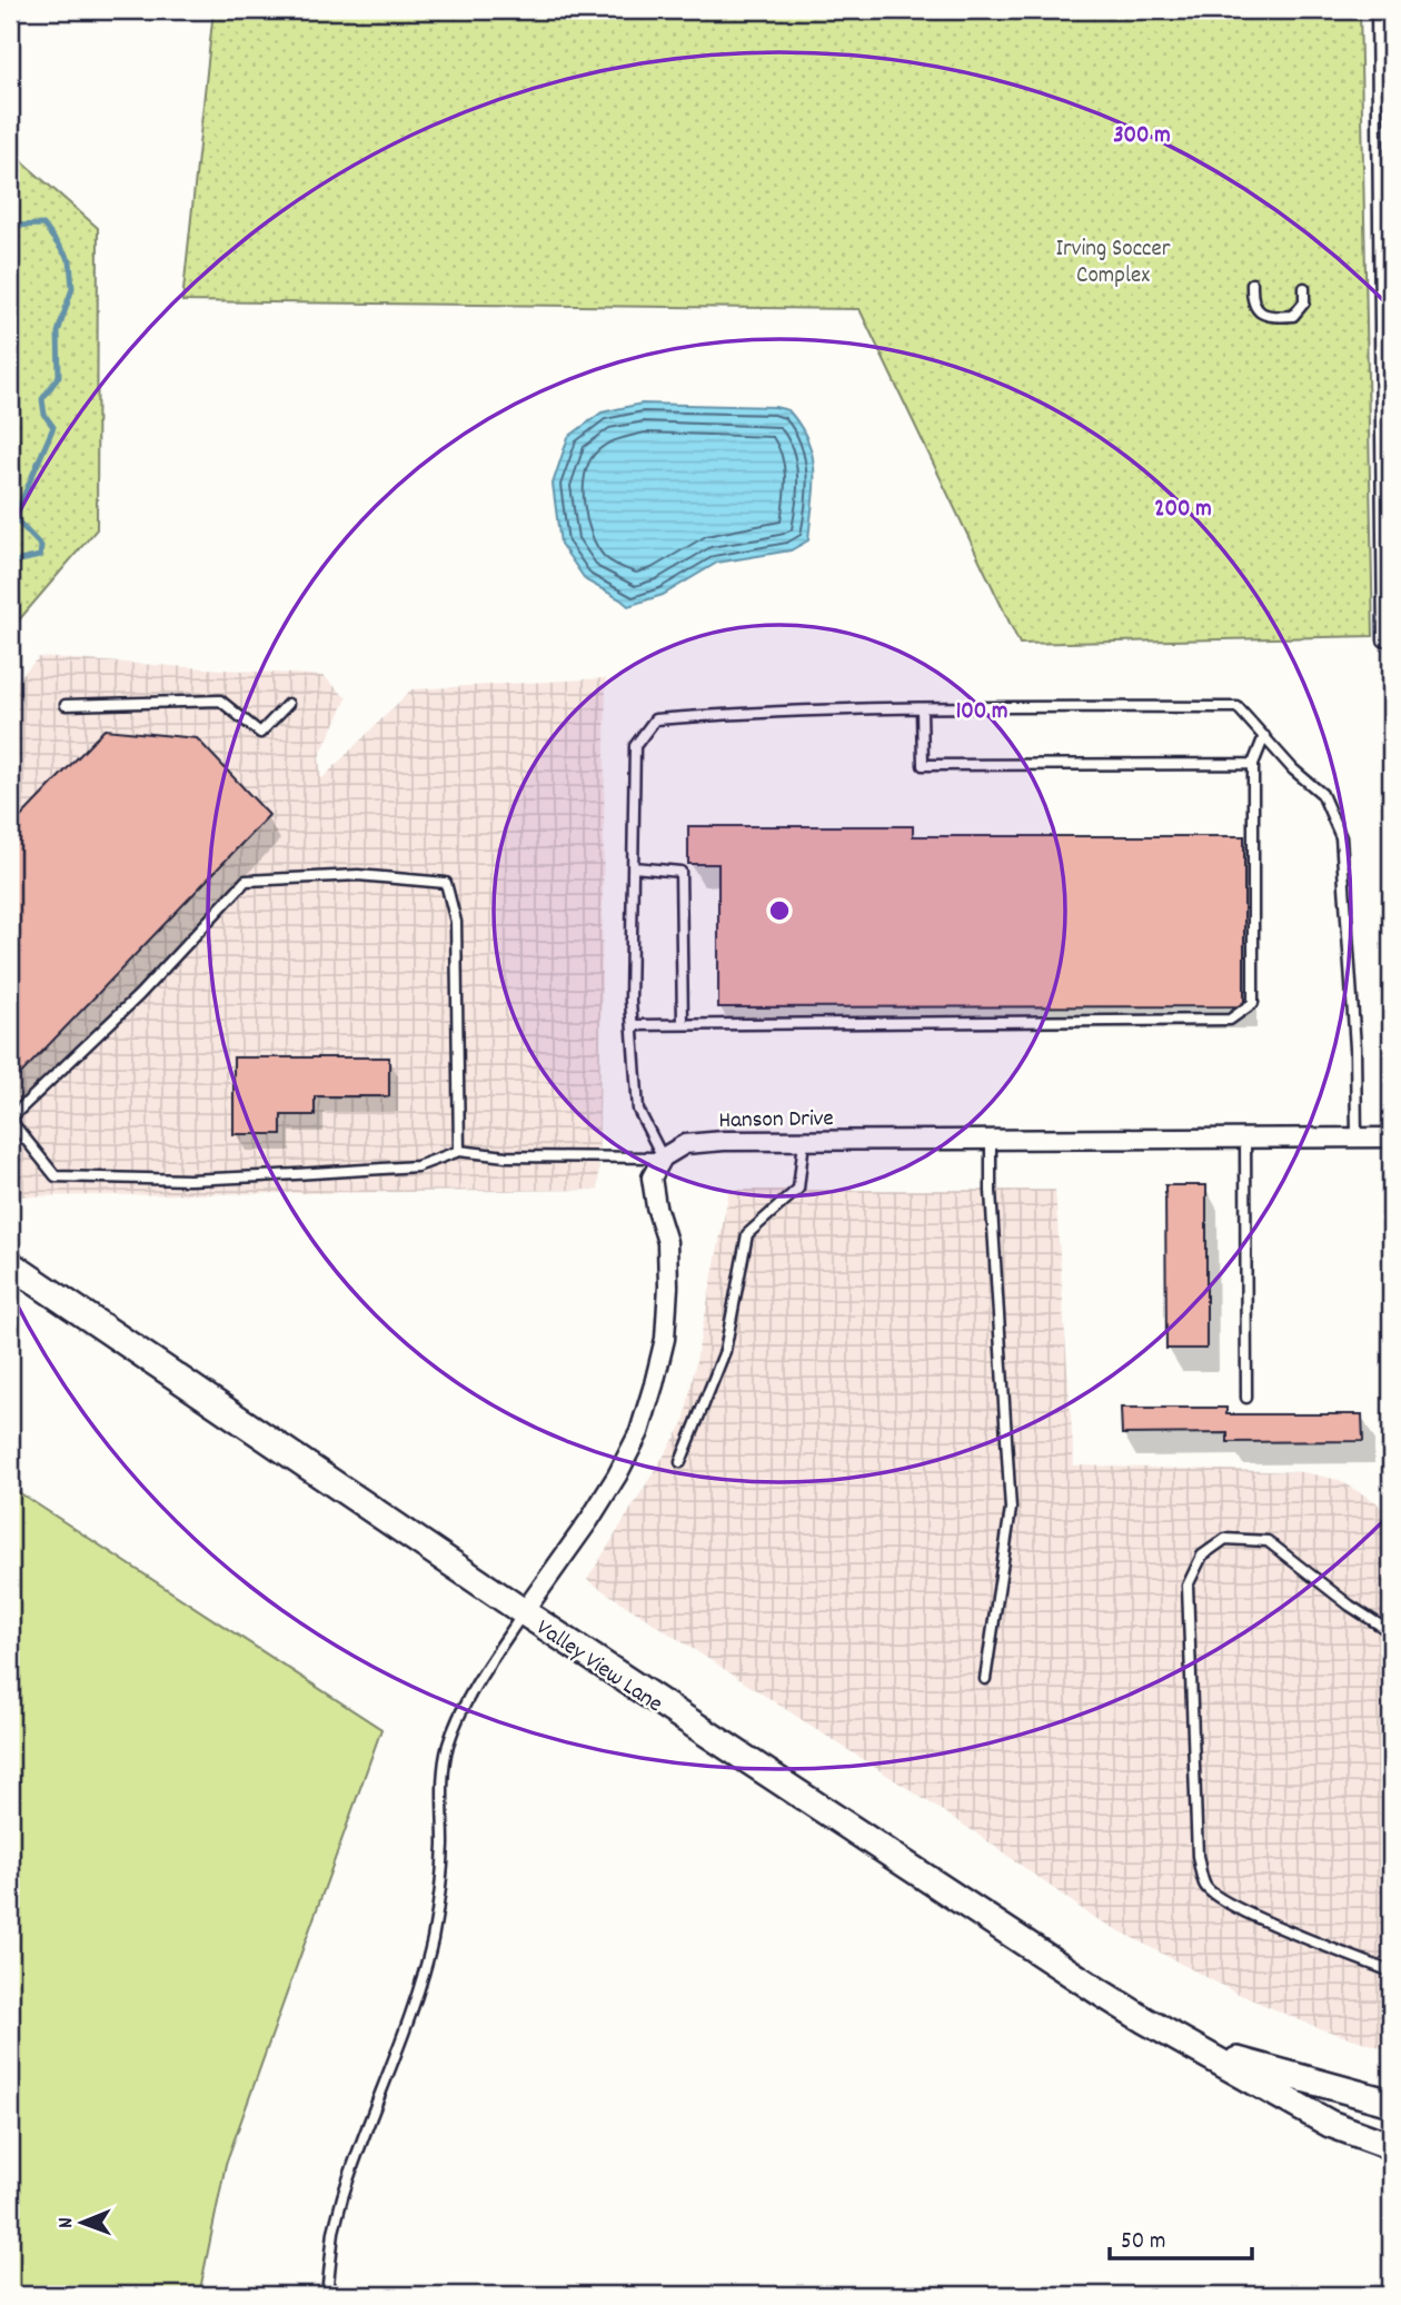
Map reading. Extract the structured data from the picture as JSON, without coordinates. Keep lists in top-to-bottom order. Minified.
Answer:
{"streets":{"main road":["Valley View Lane"],"street":["Hanson Drive"]},"parks":["Irving Soccer Complex"],"scale_bar":"50 m","north":"left","rings":["300 m","200 m","100 m"]}
